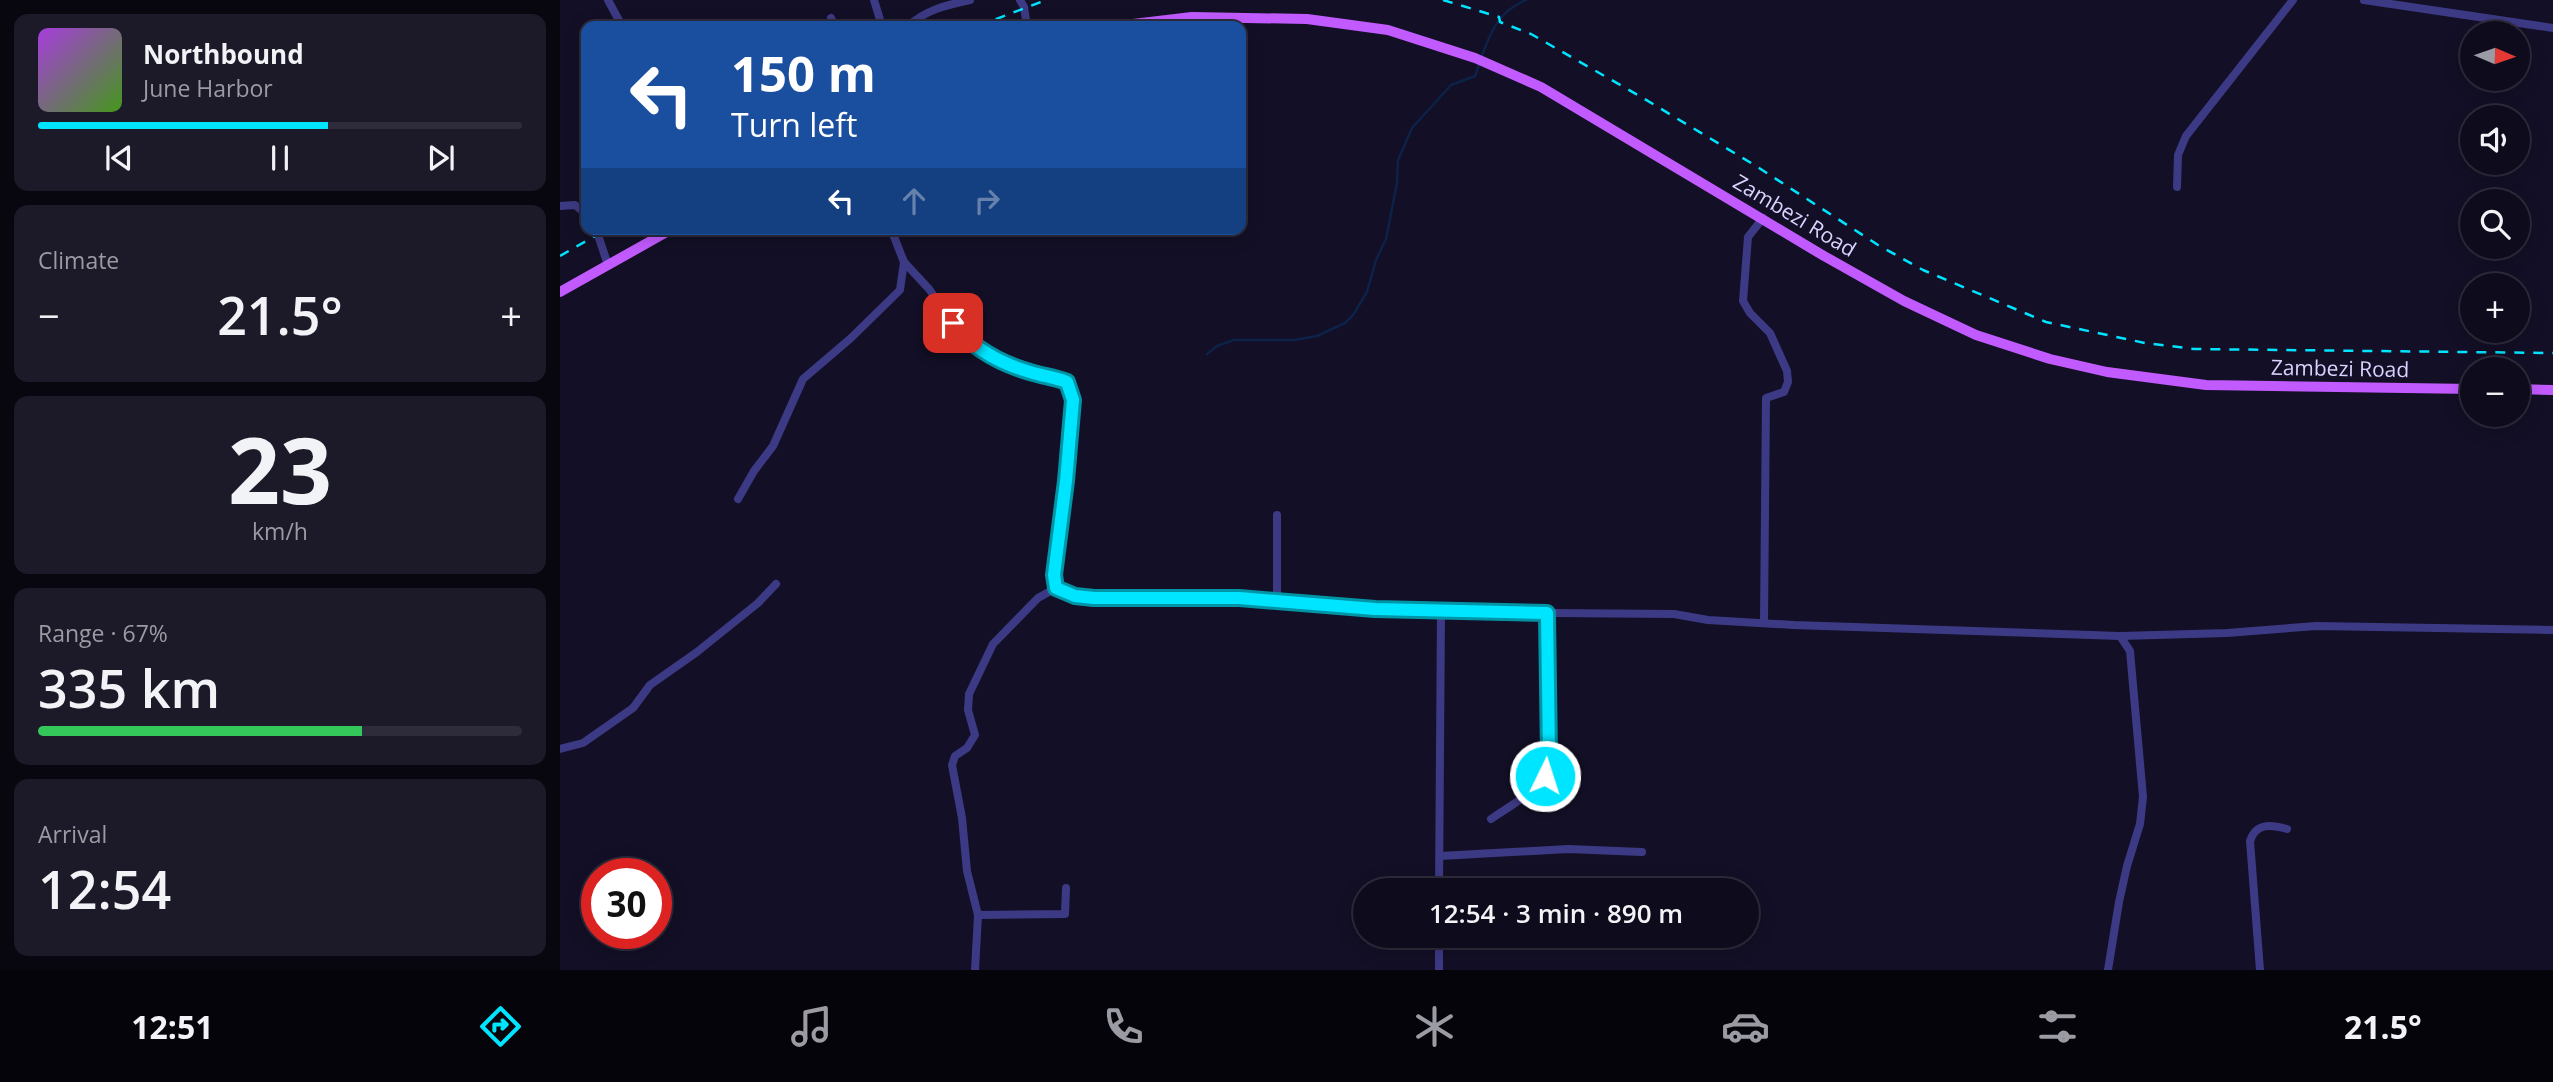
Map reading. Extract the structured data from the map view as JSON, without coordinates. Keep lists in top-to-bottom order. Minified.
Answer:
{"streets":{"main road":["Zambezi Road"]},"north":"right","page":{"map_buttons":["+","−"],"turn":["150 m","Turn left"],"song":["Northbound","June Harbor"],"tile":["Climate",["23","km/h"],["Range · 67%","335 km"],["Arrival","12:54"]],"heat":["−","21.5°","+"],"limit":"30","trip":"12:54 · 3 min · 890 m","tabs":["12:51","21.5°"]}}
